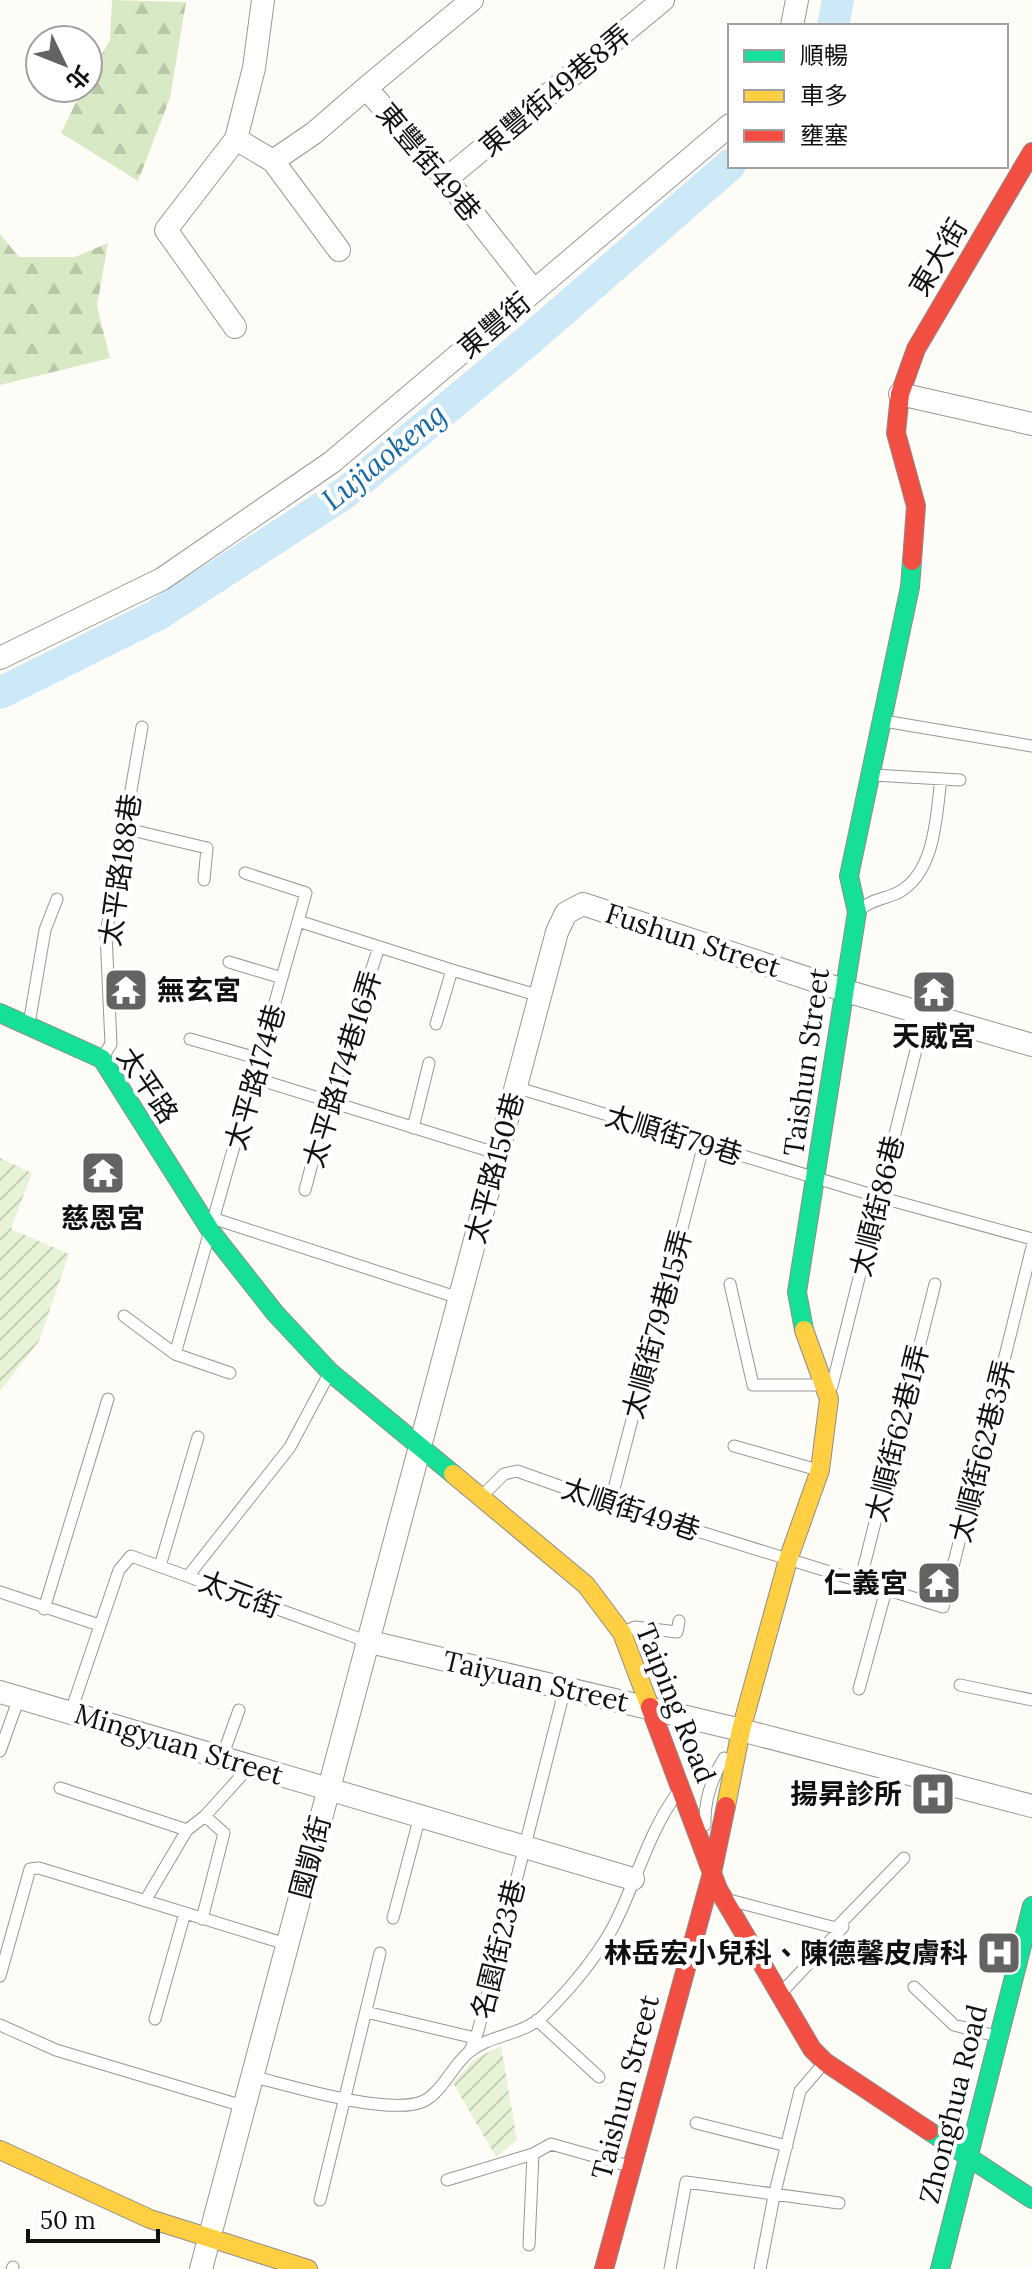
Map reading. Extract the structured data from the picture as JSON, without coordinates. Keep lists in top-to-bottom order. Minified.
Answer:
{"streets":{"street":["東豐街49巷8弄","東豐街49巷","東大街","東豐街","Fushun Street","Taishun Street","太平路","太平路150巷","Taiyuan Street","Taiping Road","Mingyuan Street","國凱街","Zhonghua Road"],"lane":["太平路188巷","太平路174巷16弄","太平路174巷","太順街79巷","太順街86巷","太順街79巷15弄","太順街62巷1弄","太順街62巷3弄","太順街49巷","太元街","名園街23巷"]},"crossings":[["東豐街49巷8弄","東豐街49巷"],["東豐街49巷","東豐街"],["東大街","Taishun Street"],["太平路188巷","太平路"],["Fushun Street","Taishun Street"],["Fushun Street","太平路150巷"],["Fushun Street","太順街86巷"],["Taishun Street","太順街79巷"],["Taishun Street","太順街86巷"],["Taishun Street","太順街49巷"],["Taishun Street","Taiyuan Street"],["Taishun Street","Taiping Road"],["太平路174巷","太平路"],["太平路174巷","Taiping Road"],["太平路","Taiping Road"],["太順街79巷","太平路150巷"],["太順街79巷","太順街86巷"],["太順街79巷","太順街79巷15弄"],["太平路150巷","Taiping Road"],["太平路150巷","國凱街"],["太順街79巷15弄","太順街49巷"],["太順街62巷1弄","太順街49巷"],["太順街62巷3弄","太順街49巷"],["太順街49巷","Taiping Road"],["太元街","Taiyuan Street"],["太元街","國凱街"],["Taiyuan Street","Taiping Road"],["Taiyuan Street","國凱街"],["Taiyuan Street","名園街23巷"],["Taiping Road","國凱街"],["Taiping Road","Zhonghua Road"],["Mingyuan Street","國凱街"],["Mingyuan Street","名園街23巷"]],"water":["Lujiaokeng"],"places":{"temple":["無玄宮","天威宮","慈恩宮","仁義宮"],"hospital":["揚昇診所","林岳宏小兒科、陳德馨皮膚科"]},"legend":["順暢","車多","壅塞"],"scale_bar":"50 m","north":"bottom right"}
